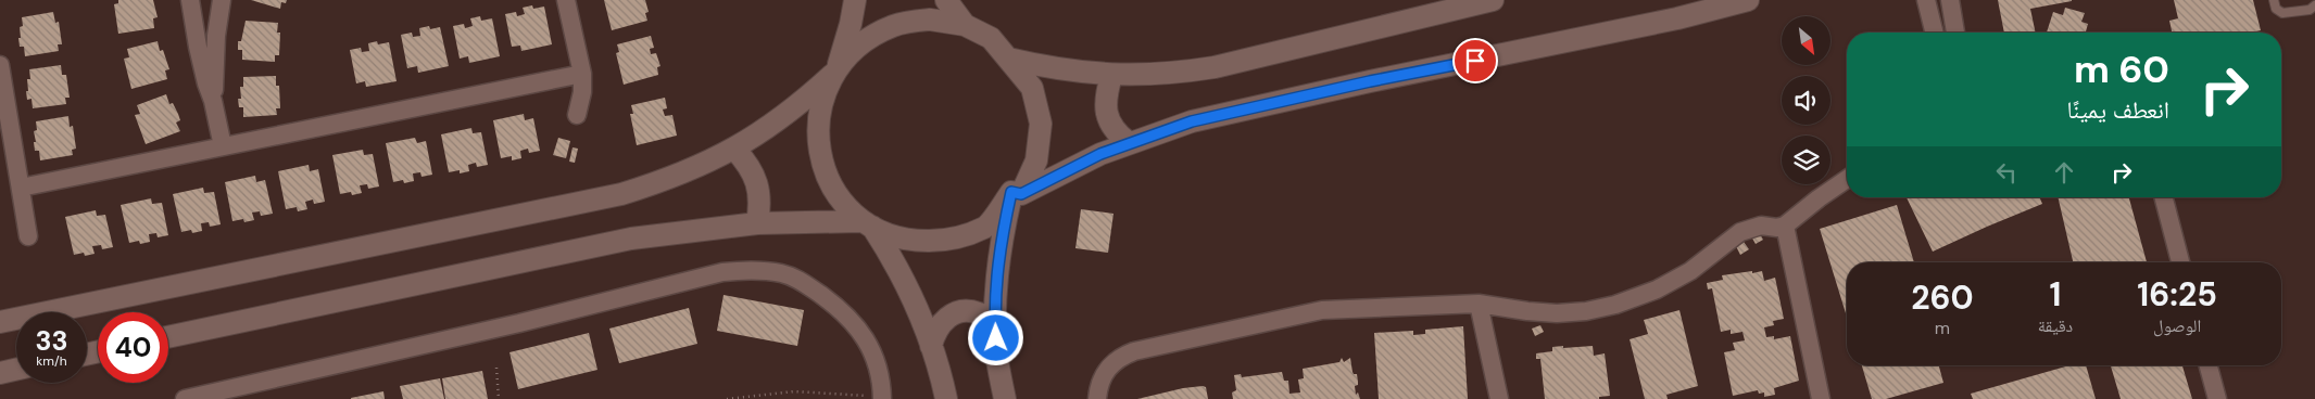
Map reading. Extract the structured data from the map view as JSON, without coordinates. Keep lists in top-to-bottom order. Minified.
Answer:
{"north":"bottom right","page":{"turn":["60 m","انعطف يمينًا"],"eta":["16:25","الوصول","1","دقيقة","260","m"],"speed":"33 km/h","limit":"40"}}
